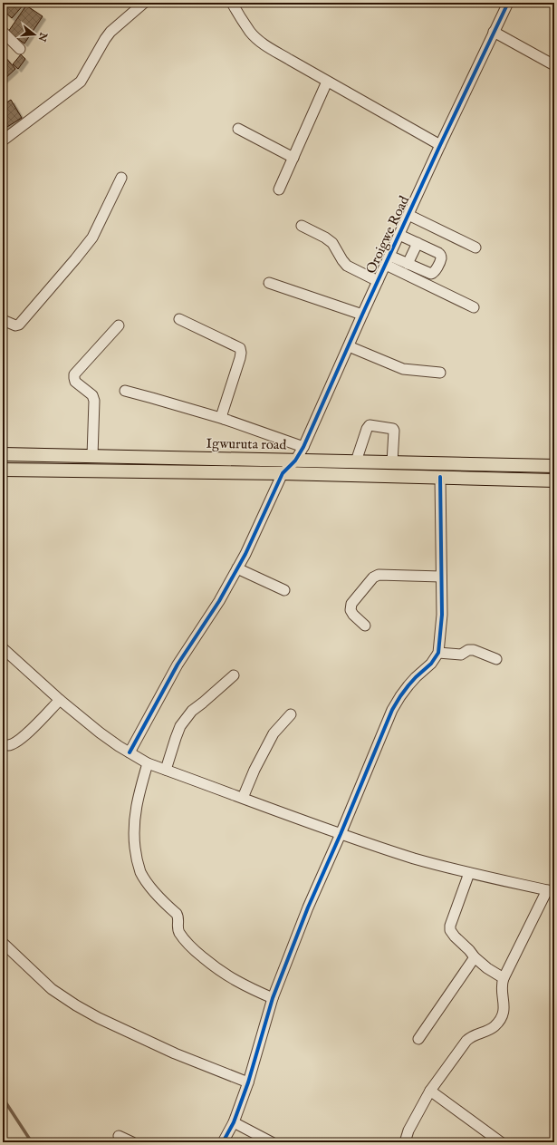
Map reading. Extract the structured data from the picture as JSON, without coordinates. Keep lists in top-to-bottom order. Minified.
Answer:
{"streets":{"main road":["Igwuruta road"],"street":["Oroigwe Road"]},"crossings":[["Oroigwe Road","Igwuruta road"]],"north":"right"}
